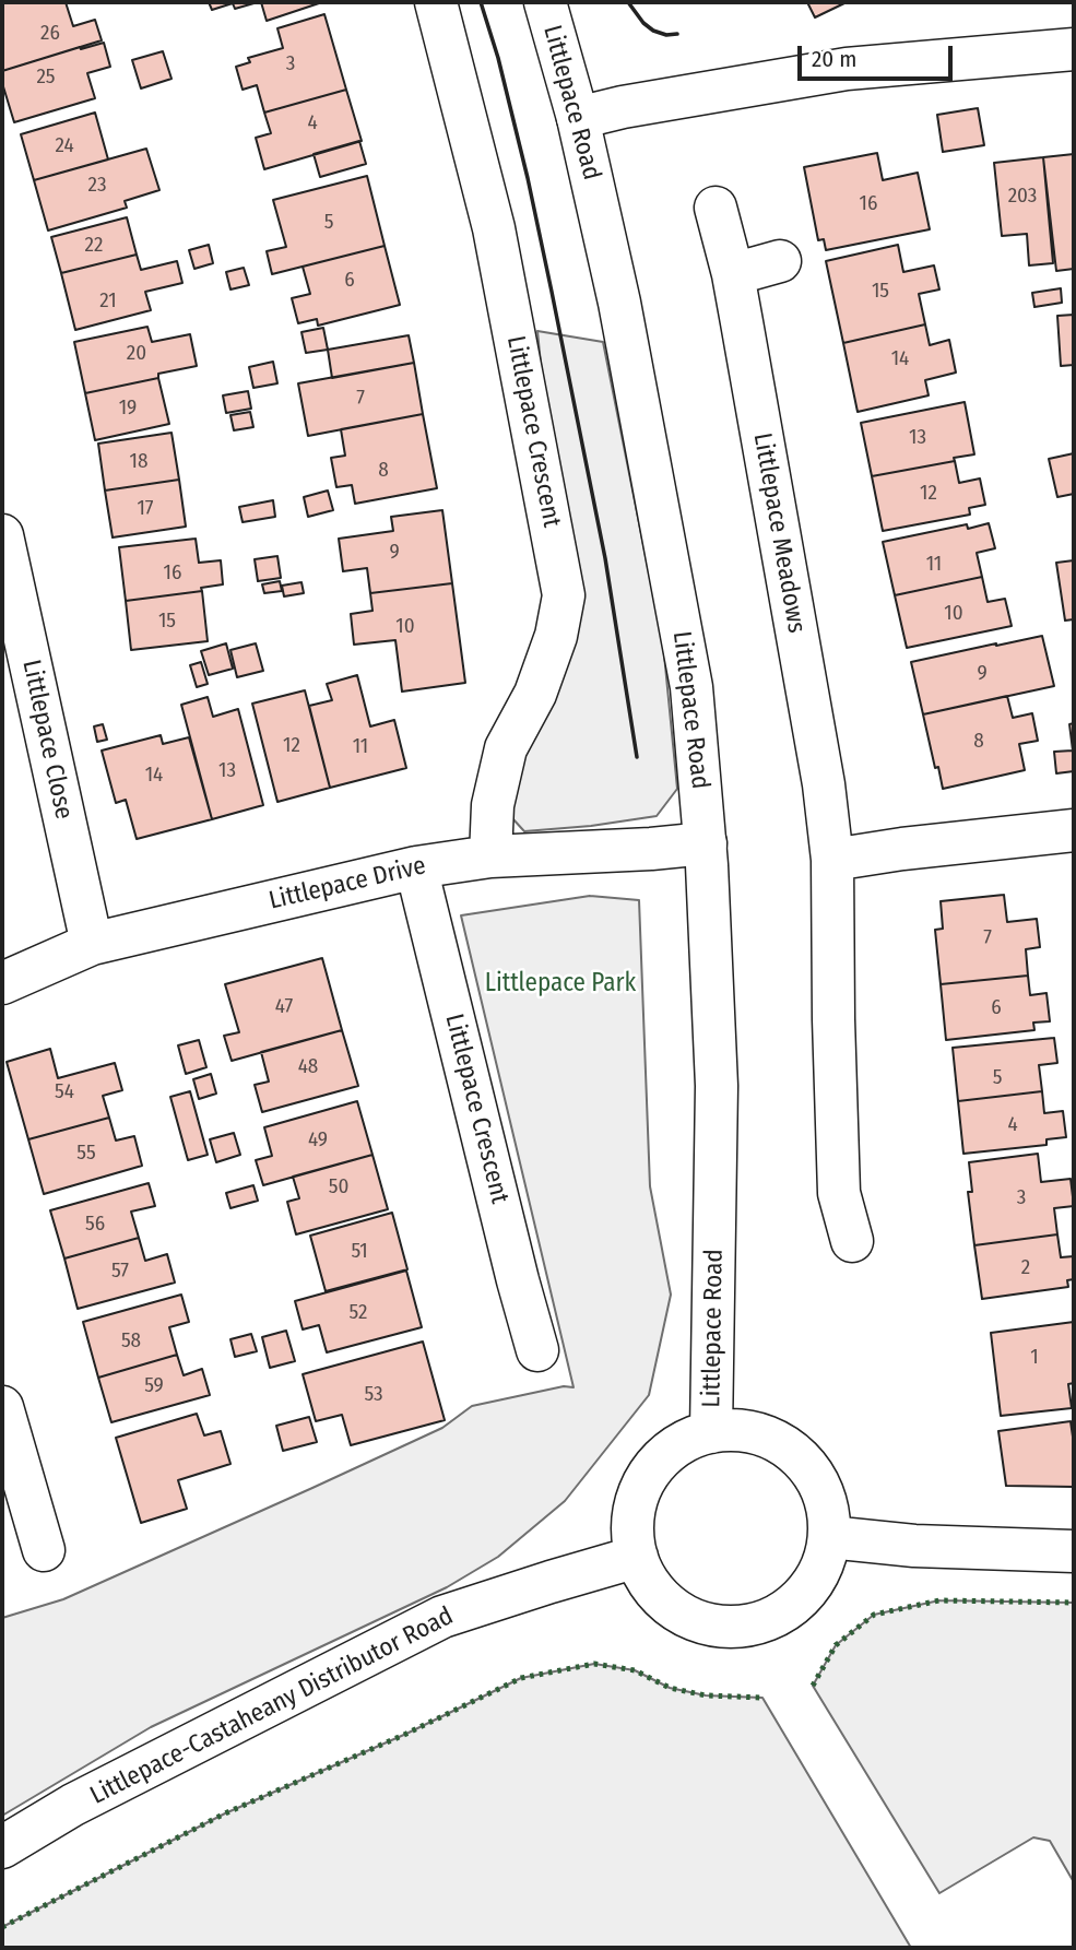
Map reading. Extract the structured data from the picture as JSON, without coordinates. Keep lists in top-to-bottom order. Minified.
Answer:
{"streets":{"street":["Littlepace Road","Littlepace Crescent","Littlepace Meadows","Littlepace Close","Littlepace Drive","Littlepace-Castaheany Distributor Road"]},"crossings":[["Littlepace Road","Littlepace Drive"],["Littlepace Road","Littlepace-Castaheany Distributor Road"],["Littlepace Crescent","Littlepace Drive"],["Littlepace Close","Littlepace Drive"]],"parks":["Littlepace Park"],"house_numbers":["26","3","25","4","24","23","203","16","5","22","6","15","21","20","14","7","19","13","18","8","12","17","9","11","16","10","15","10","9","8","12","11","13","14","7","47","6","48","5","54","4","49","55","50","3","56","51","2","57","52","58","1","59","53"],"scale_bar":"20 m"}
